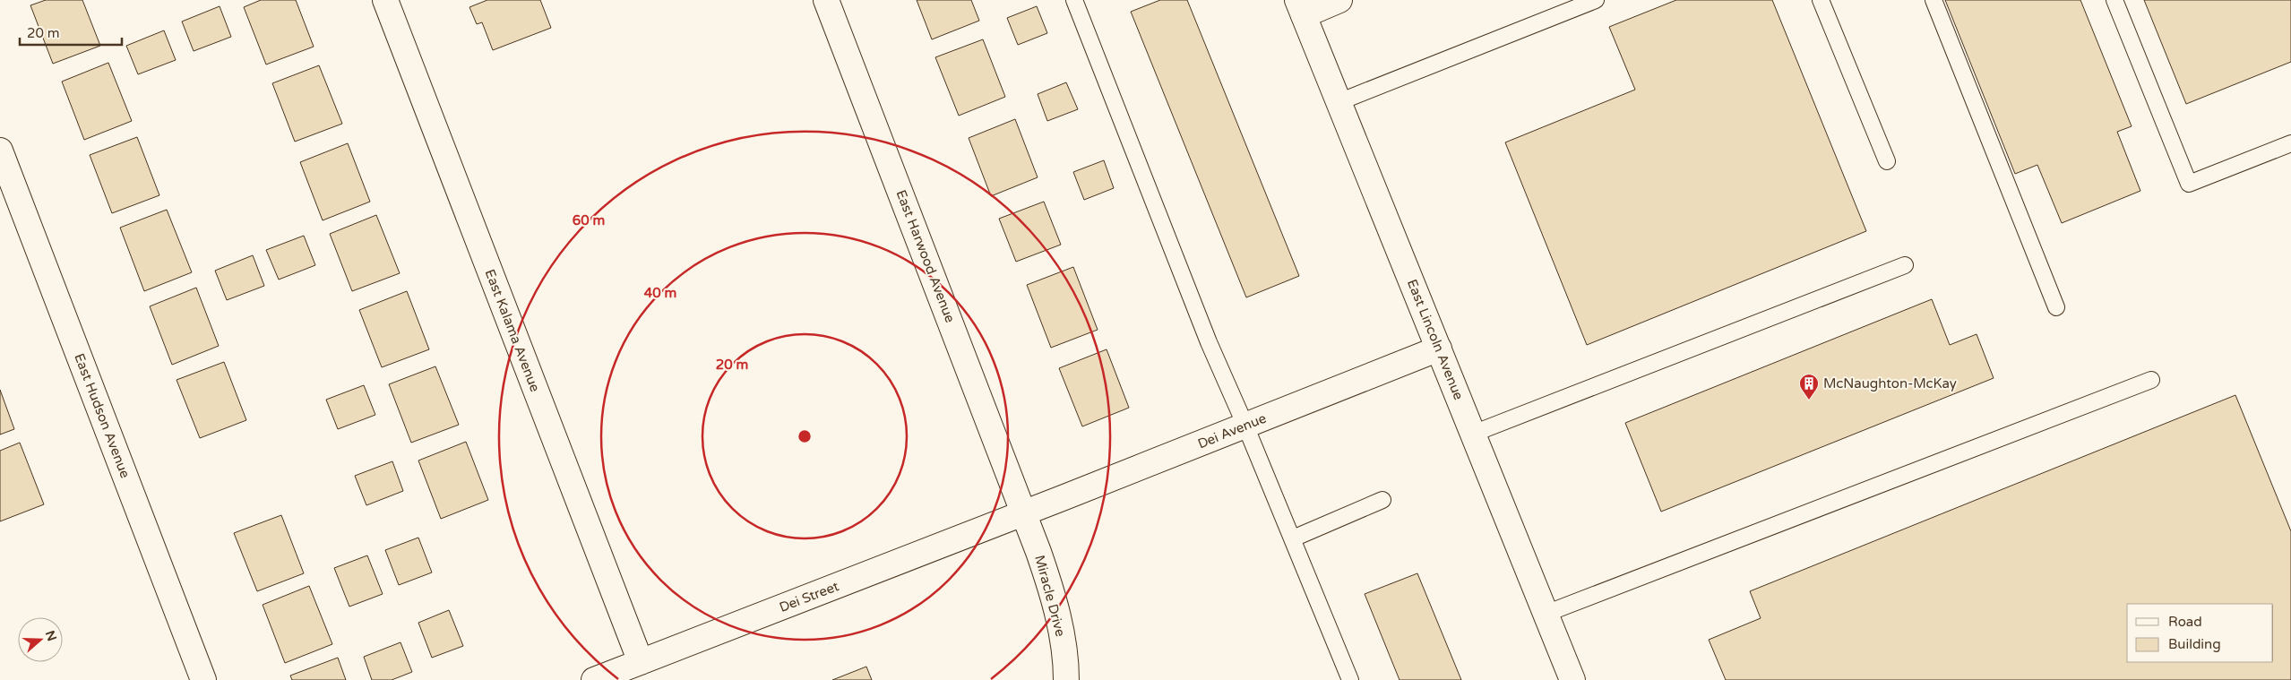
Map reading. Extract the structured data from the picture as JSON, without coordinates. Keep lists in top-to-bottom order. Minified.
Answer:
{"streets":{"street":["East Harwood Avenue","East Kalama Avenue","East Lincoln Avenue","East Hudson Avenue","Dei Avenue","Miracle Drive","Dei Street"]},"crossings":[["East Harwood Avenue","Dei Avenue"],["East Harwood Avenue","Miracle Drive"],["East Harwood Avenue","Dei Street"],["East Kalama Avenue","Dei Street"],["East Lincoln Avenue","Dei Avenue"],["Dei Avenue","Miracle Drive"],["Dei Avenue","Dei Street"],["Miracle Drive","Dei Street"]],"places":{"building":["McNaughton-McKay"]},"legend":["Road","Building"],"scale_bar":"20 m","north":"right","rings":["60 m","40 m","20 m"]}
